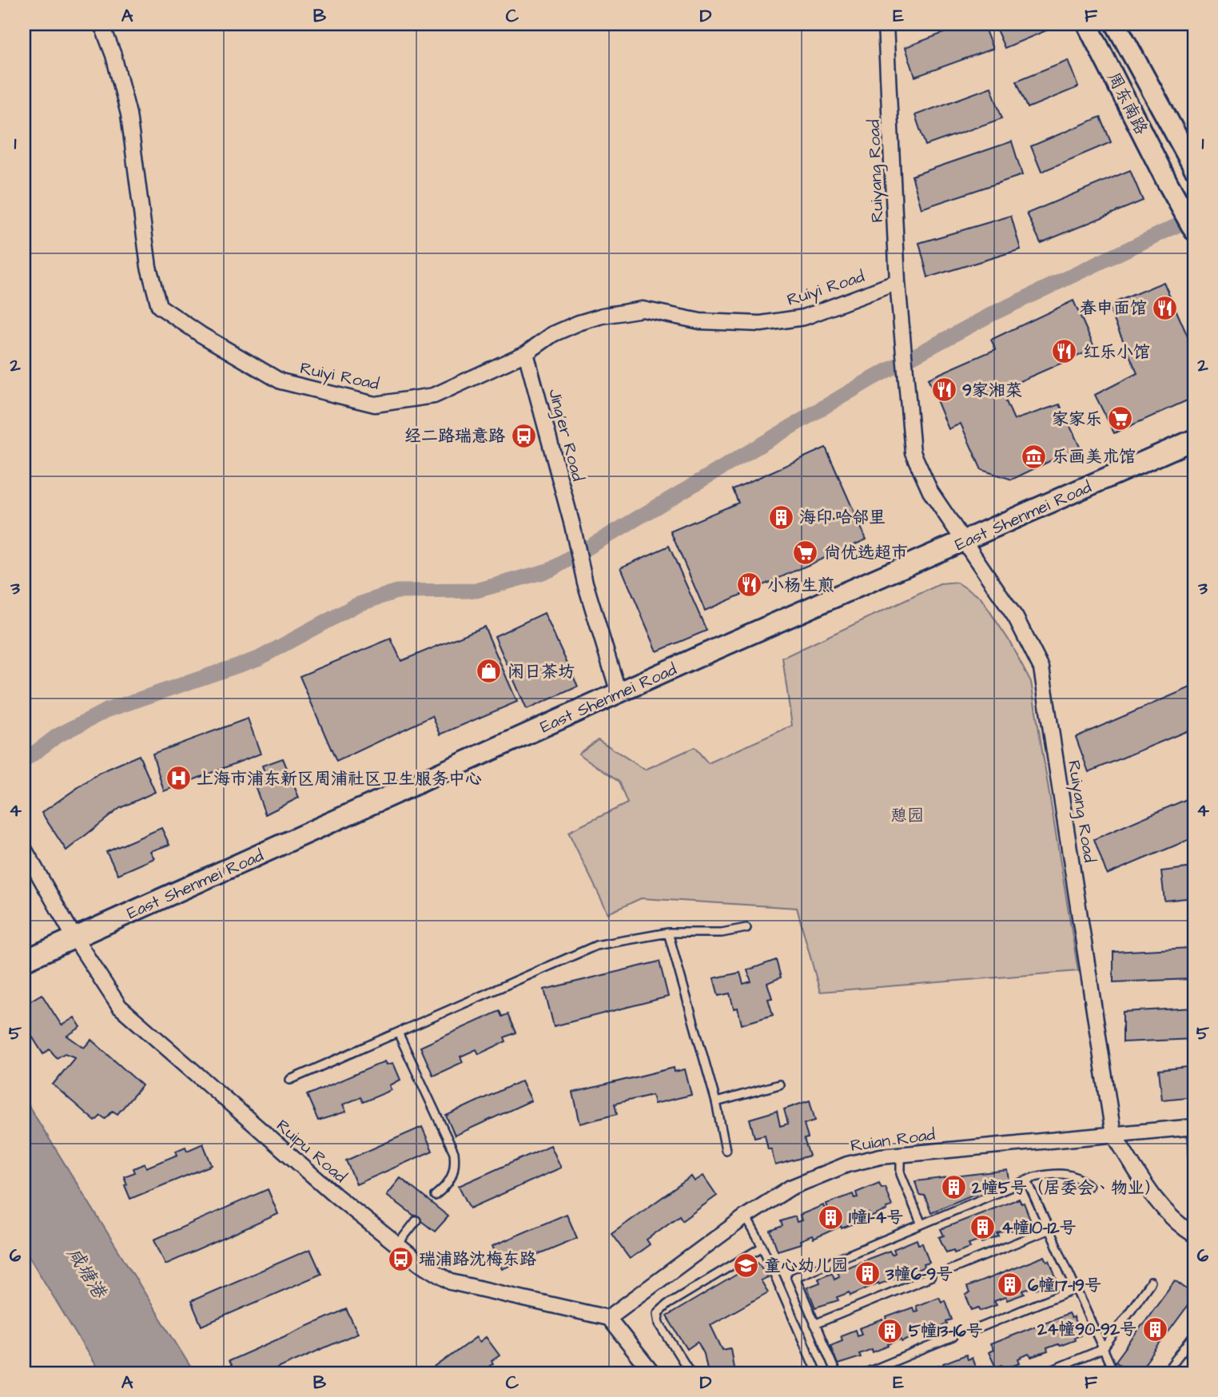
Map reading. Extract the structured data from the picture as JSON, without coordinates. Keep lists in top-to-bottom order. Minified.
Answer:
{"streets":{"street":["周东南路","Ruiyang Road","Ruiyi Road","Jing'er Road","East Shenmei Road","Ruian Road","Ruipu Road"]},"crossings":[["Ruiyang Road","Ruiyi Road"],["Ruiyang Road","East Shenmei Road"],["Ruiyang Road","Ruian Road"],["Ruiyi Road","Jing'er Road"],["Jing'er Road","East Shenmei Road"],["East Shenmei Road","Ruipu Road"],["Ruian Road","Ruipu Road"]],"water":["咸塘港"],"parks":["憩园"],"places":{"restaurant":["春申面馆","红乐小馆","9家湘菜","小杨生煎"],"supermarket":["家家乐","尚优选超市"],"bus stop":["经二路瑞意路","瑞浦路沈梅东路"],"museum":["乐画美术馆"],"building":["海印·哈邻里","2幢5号（居委会、物业）","1幢1-4号","4幢10-12号","3幢6-9号","6幢17-19号","24幢90-92号","5幢13-16号"],"shop":["闲日茶坊"],"hospital":["上海市浦东新区周浦社区卫生服务中心"],"school or university":["童心幼儿园"]},"grid":{"columns":["A","B","C","D","E","F"],"rows":["1","2","3","4","5","6"]}}
